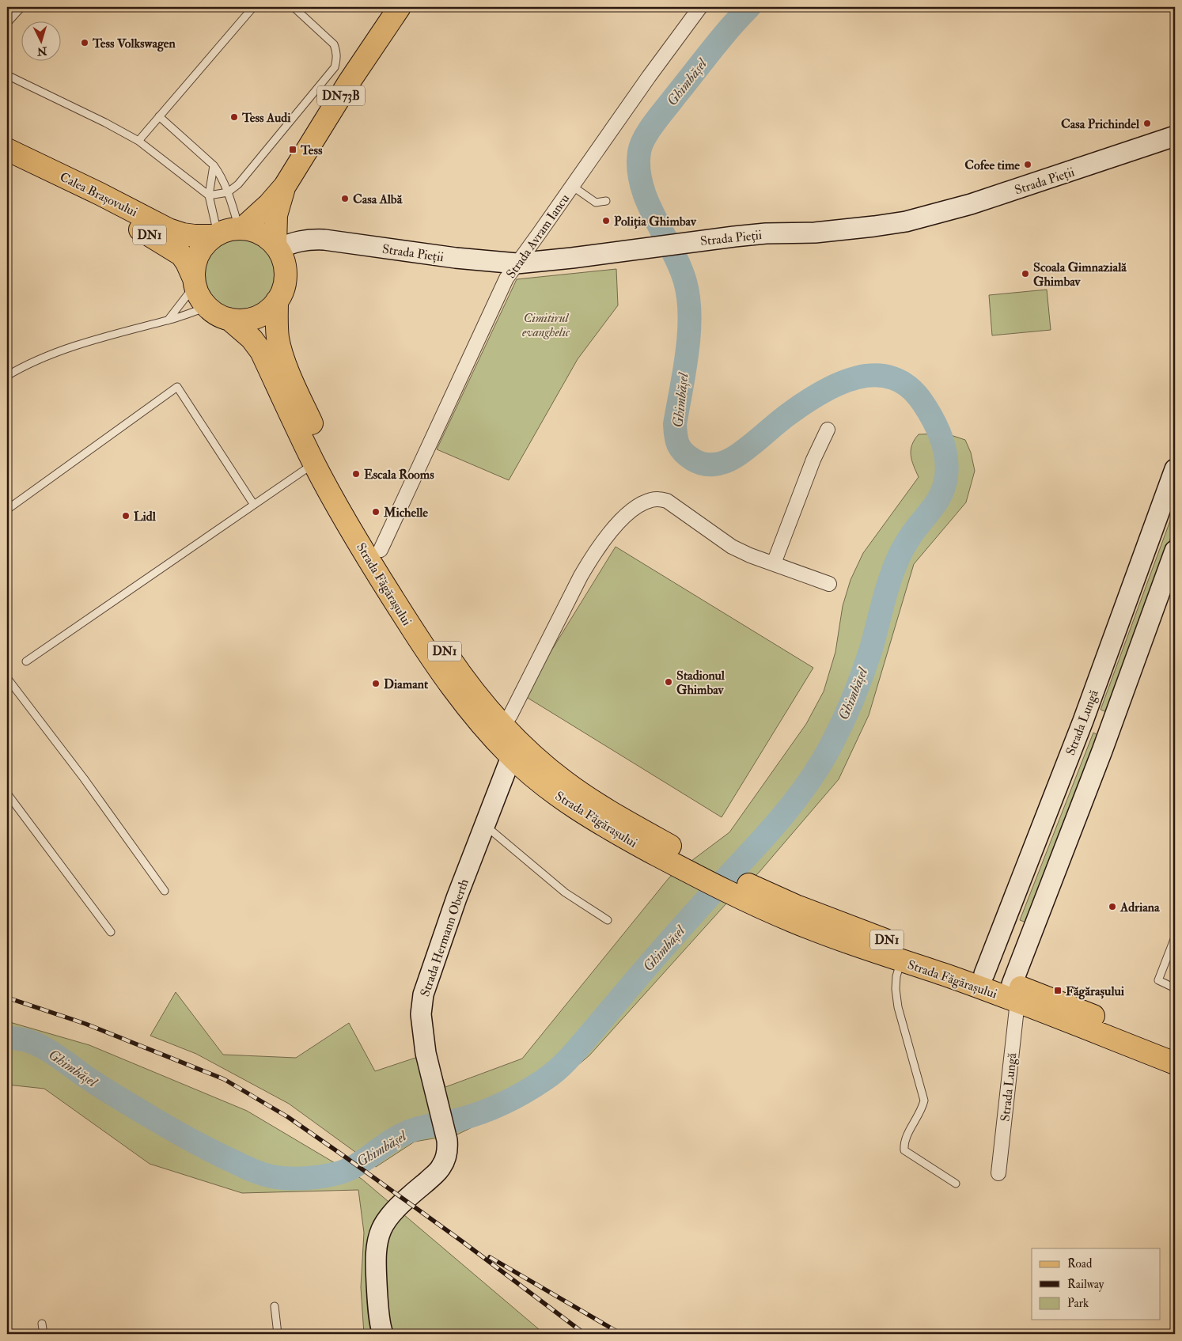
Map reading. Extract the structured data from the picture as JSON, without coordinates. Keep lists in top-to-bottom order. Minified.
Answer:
{"streets":{"main road":["DN73B","Calea Brașovului","DN1","Strada Făgărașului"],"street":["Strada Pieții","Strada Avram Iancu","Strada Lungă","Strada Hermann Oberth"]},"crossings":[["DN73B","Strada Pieții"],["DN73B","Calea Brașovului"],["DN73B","DN1"],["DN73B","Strada Făgărașului"],["Strada Pieții","Calea Brașovului"],["Strada Pieții","DN1"],["Strada Pieții","Strada Avram Iancu"],["Strada Pieții","Strada Făgărașului"],["Calea Brașovului","DN1"],["Calea Brașovului","Strada Făgărașului"],["DN1","Strada Făgărașului"],["Strada Avram Iancu","Strada Făgărașului"],["Strada Făgărașului","Strada Lungă"],["Strada Făgărașului","Strada Hermann Oberth"]],"water":["Ghimbășel"],"parks":["Cimitirul evanghelic"],"places":{"other":["Tess Volkswagen","Tess Audi","Casa Prichindel","Cofee time","Casa Albă","Poliția Ghimbav","Scoala Gimnazială Ghimbav","Escala Rooms","Michelle","Lidl","Stadionul Ghimbav","Diamant","Adriana"],"transit":["Tess","Făgărașului"]},"legend":["Road","Railway","Park"],"north":"bottom"}
